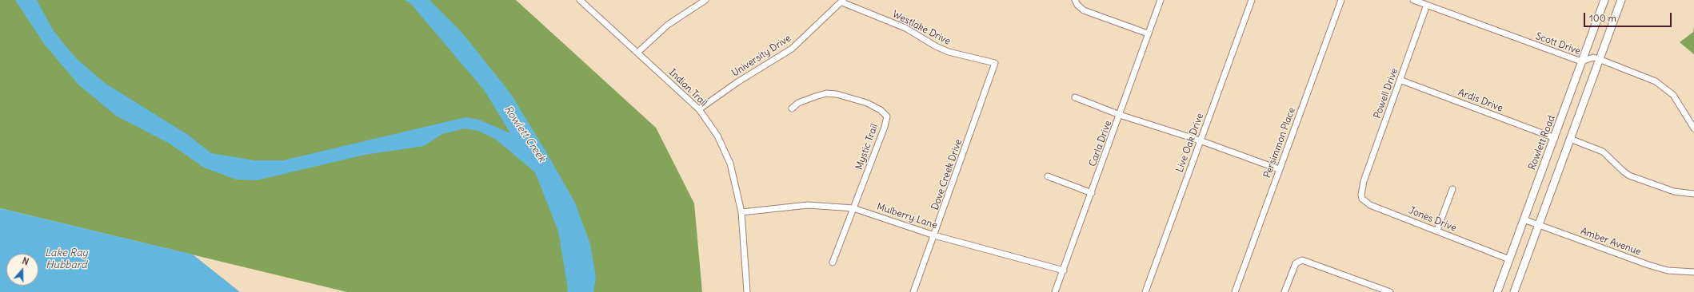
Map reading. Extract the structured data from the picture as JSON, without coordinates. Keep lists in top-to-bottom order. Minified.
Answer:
{"streets":{"main road":["Rowlett Road"],"street":["Westlake Drive","Scott Drive","University Drive","Indian Trail","Powell Drive","Ardis Drive","Live Oak Drive","Persimmon Place","Carla Drive","Mystic Trail","Dove Creek Drive","Mulberry Lane","Jones Drive","Amber Avenue"]},"crossings":[["Westlake Drive","University Drive"],["Westlake Drive","Dove Creek Drive"],["Scott Drive","Powell Drive"],["Scott Drive","Rowlett Road"],["University Drive","Indian Trail"],["Indian Trail","Mulberry Lane"],["Powell Drive","Ardis Drive"],["Powell Drive","Jones Drive"],["Ardis Drive","Rowlett Road"],["Rowlett Road","Jones Drive"],["Rowlett Road","Amber Avenue"],["Carla Drive","Mulberry Lane"],["Mystic Trail","Mulberry Lane"],["Dove Creek Drive","Mulberry Lane"]],"water":["Rowlett Creek","Lake Ray Hubbard"],"scale_bar":"100 m","north":"top"}
